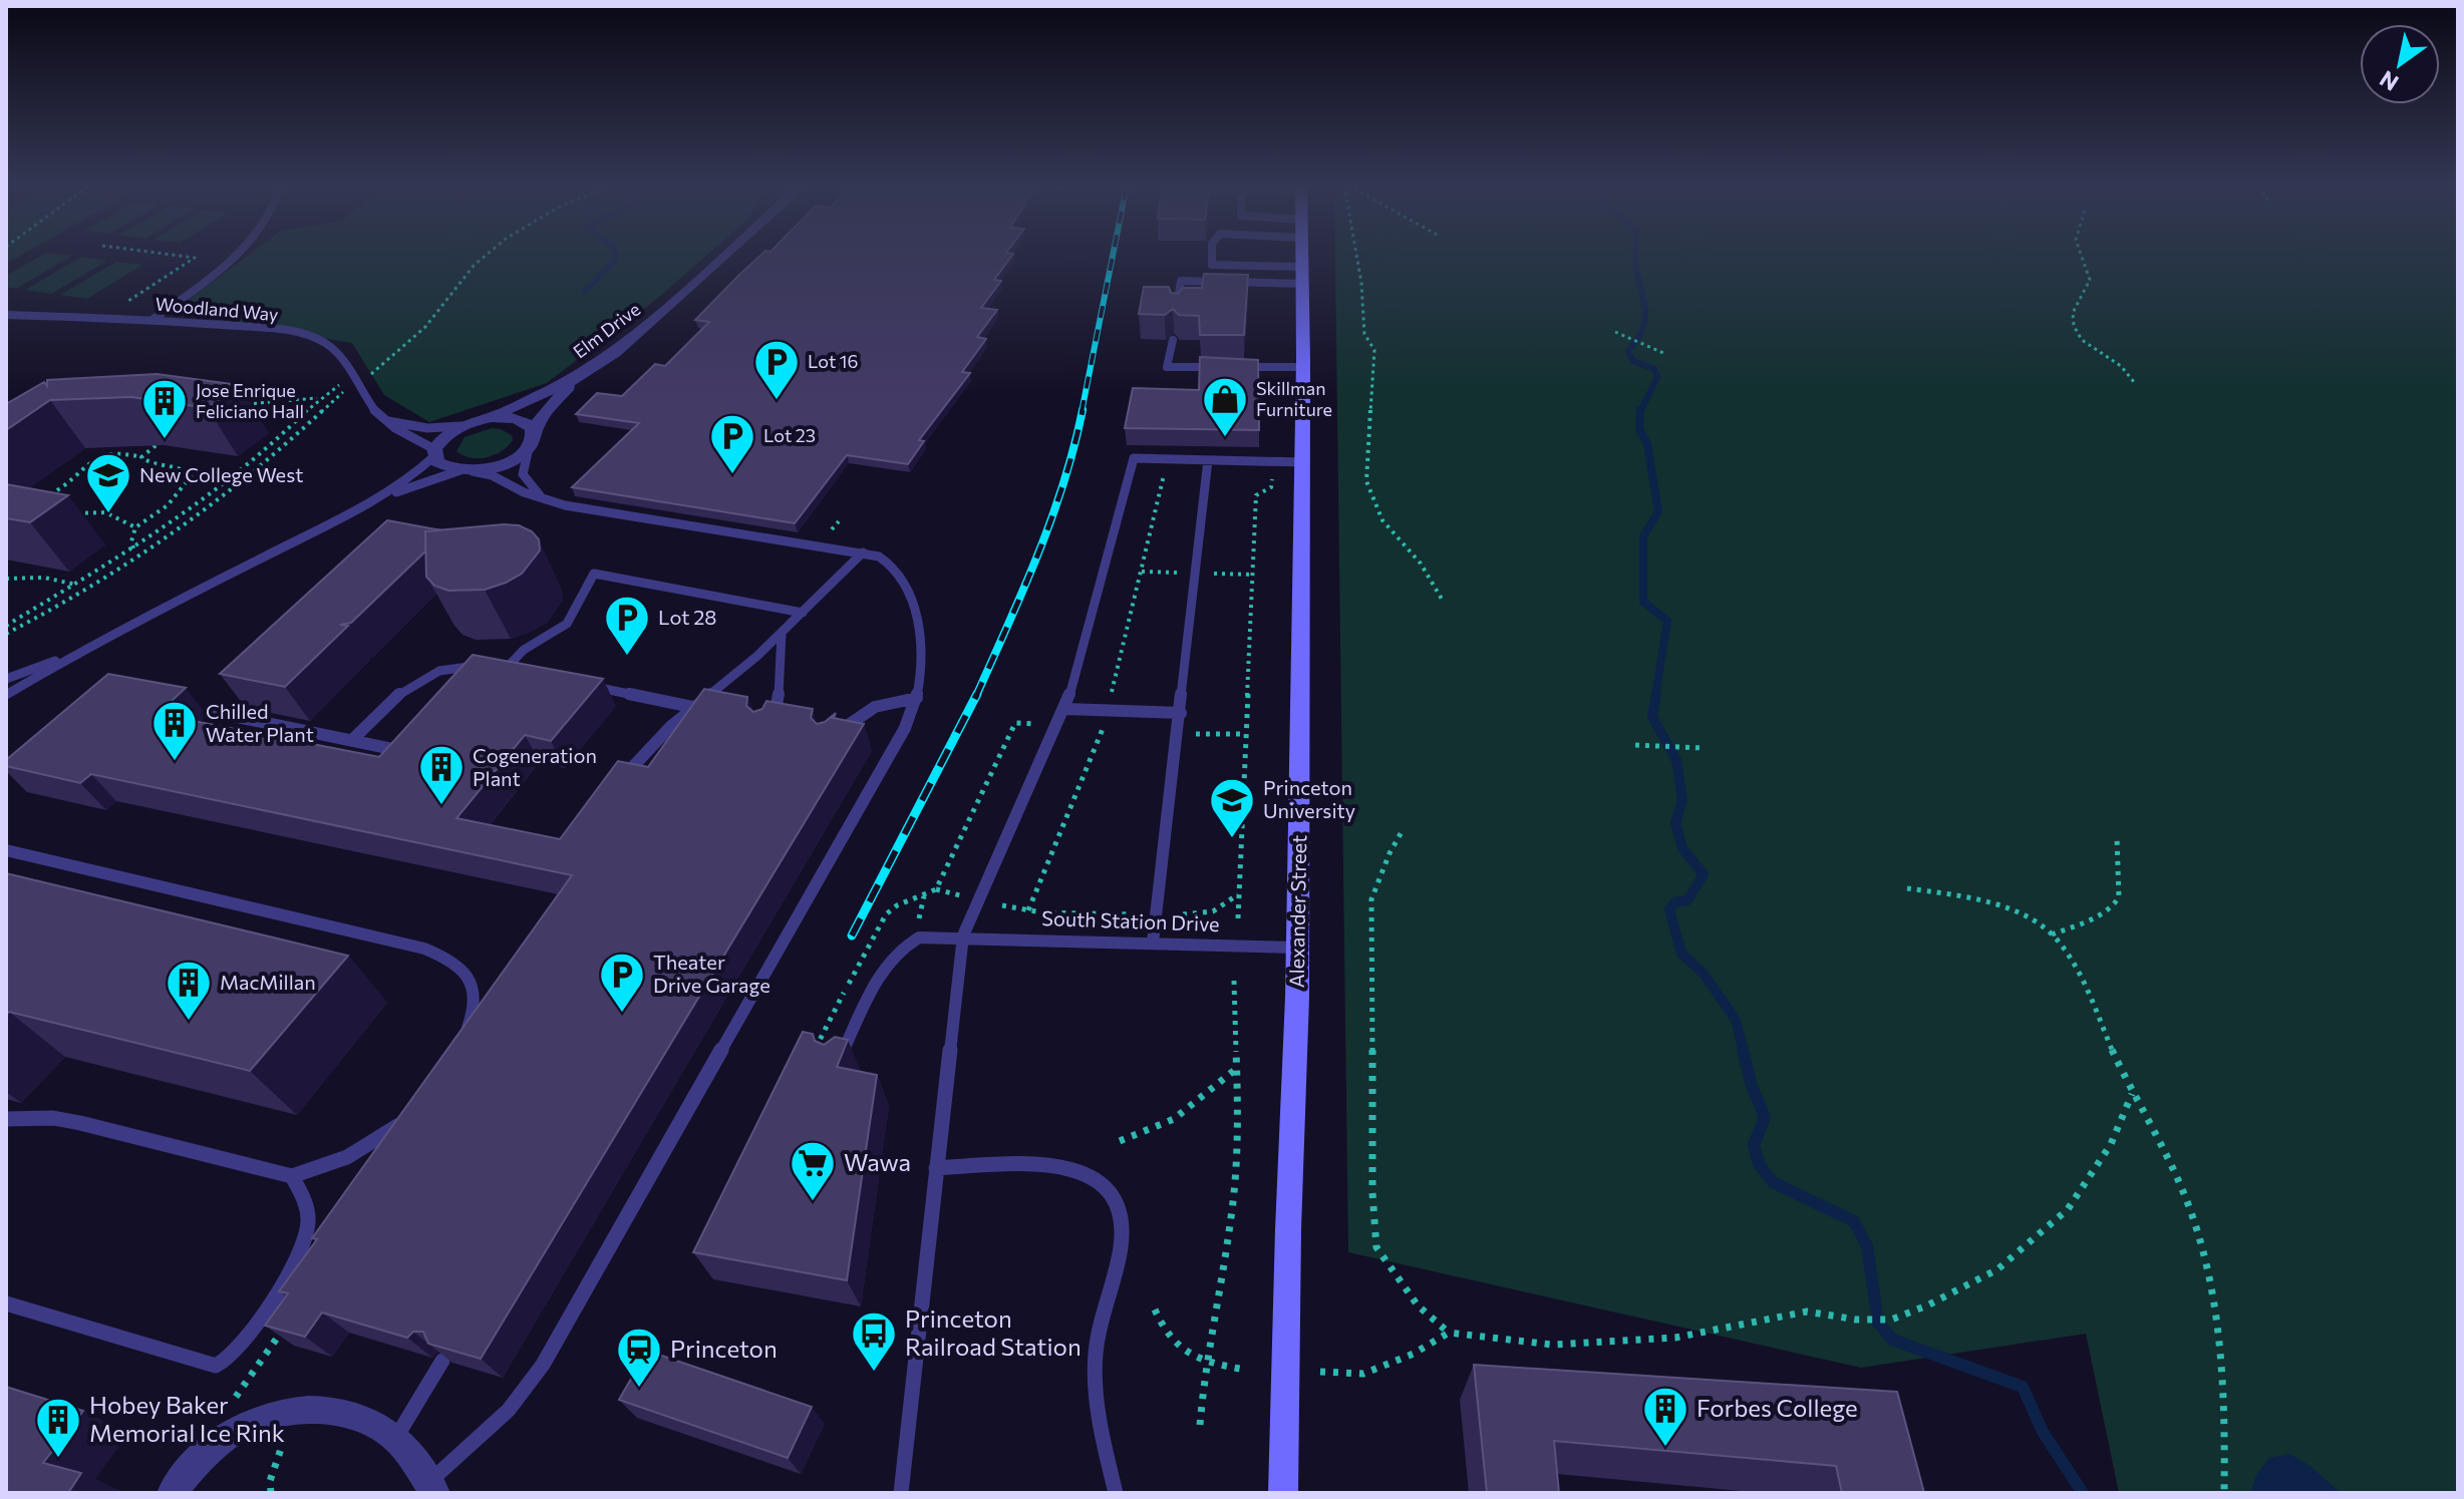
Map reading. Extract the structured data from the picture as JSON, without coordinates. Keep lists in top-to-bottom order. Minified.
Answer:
{"streets":{"main road":["Alexander Street"],"street":["Elm Drive"],"lane":["Woodland Way","South Station Drive"]},"crossings":[["Alexander Street","South Station Drive"]],"places":{"parking":["Lot 16","Lot 23","Lot 28","Theater Drive Garage"],"shop":["Skillman Furniture"],"building":["Jose Enrique Feliciano Hall","Chilled Water Plant","Cogeneration Plant","MacMillan","Forbes College","Hobey Baker Memorial Ice Rink"],"school or university":["New College West","Princeton University"],"supermarket":["Wawa"],"bus stop":["Princeton Railroad Station"],"station":["Princeton"]},"north":"bottom left"}
